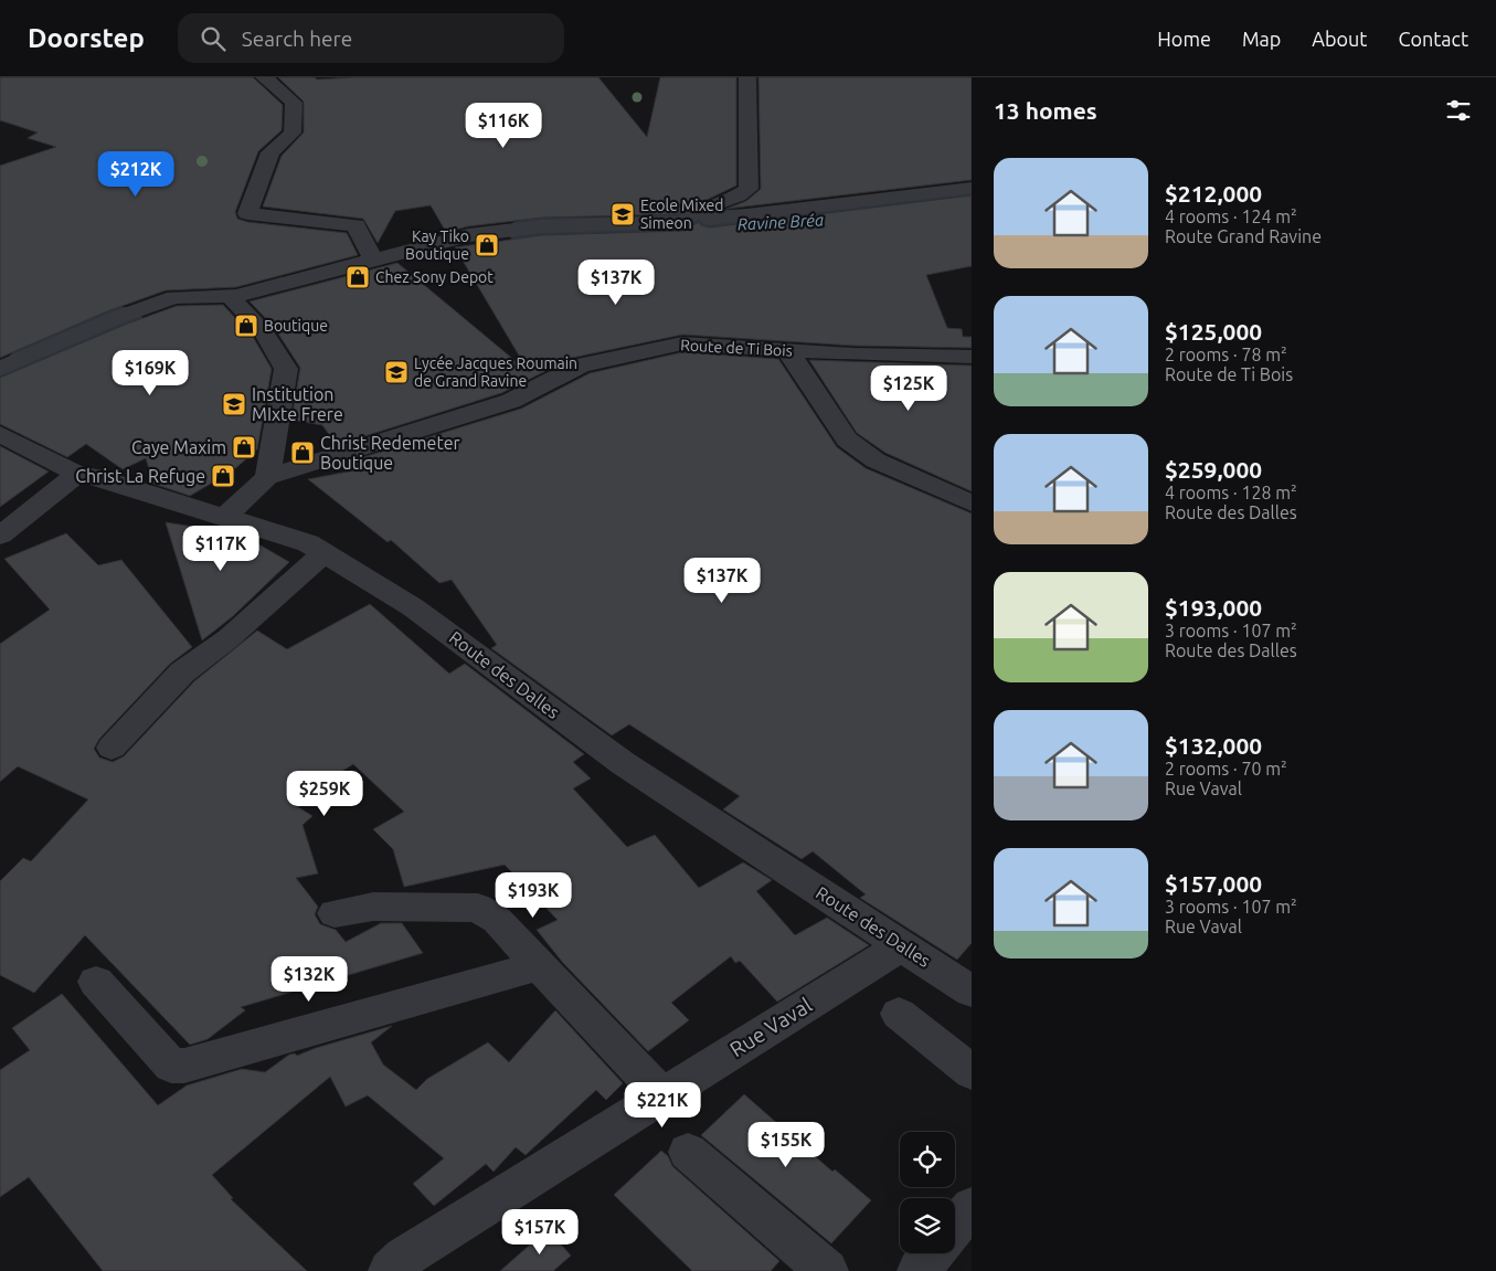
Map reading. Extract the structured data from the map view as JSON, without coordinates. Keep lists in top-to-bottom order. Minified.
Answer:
{"streets":{"street":["Route de Ti Bois","Route des Dalles","Rue Vaval"]},"crossings":[["Route des Dalles","Rue Vaval"]],"water":["Ravine Bréa"],"places":{"school or university":["Ecole Mixed Simeon","Lycée Jacques Roumain de Grand Ravine","Institution MIxte Frere"],"shop":["Kay Tiko Boutique","Chez Sony Depot","Boutique","Caye Maxim","Christ Redemeter Boutique","Christ La Refuge"]},"page":{"header":"Doorstep","search":"Search here","nav":["Home","Map","About","Contact"],"heading":"13 homes","price":["$116K","$212K","$137K","$169K","$125K","$117K","$137K","$259K","$193K","$132K","$221K","$155K","$157K"],"list":[{"name":"$212,000","note":"4 rooms · 124 m² · Route Grand Ravine"},{"name":"$125,000","note":"2 rooms · 78 m² · Route de Ti Bois"},{"name":"$259,000","note":"4 rooms · 128 m² · Route des Dalles"},{"name":"$193,000","note":"3 rooms · 107 m² · Route des Dalles"},{"name":"$132,000","note":"2 rooms · 70 m² · Rue Vaval"},{"name":"$157,000","note":"3 rooms · 107 m² · Rue Vaval"}]}}
